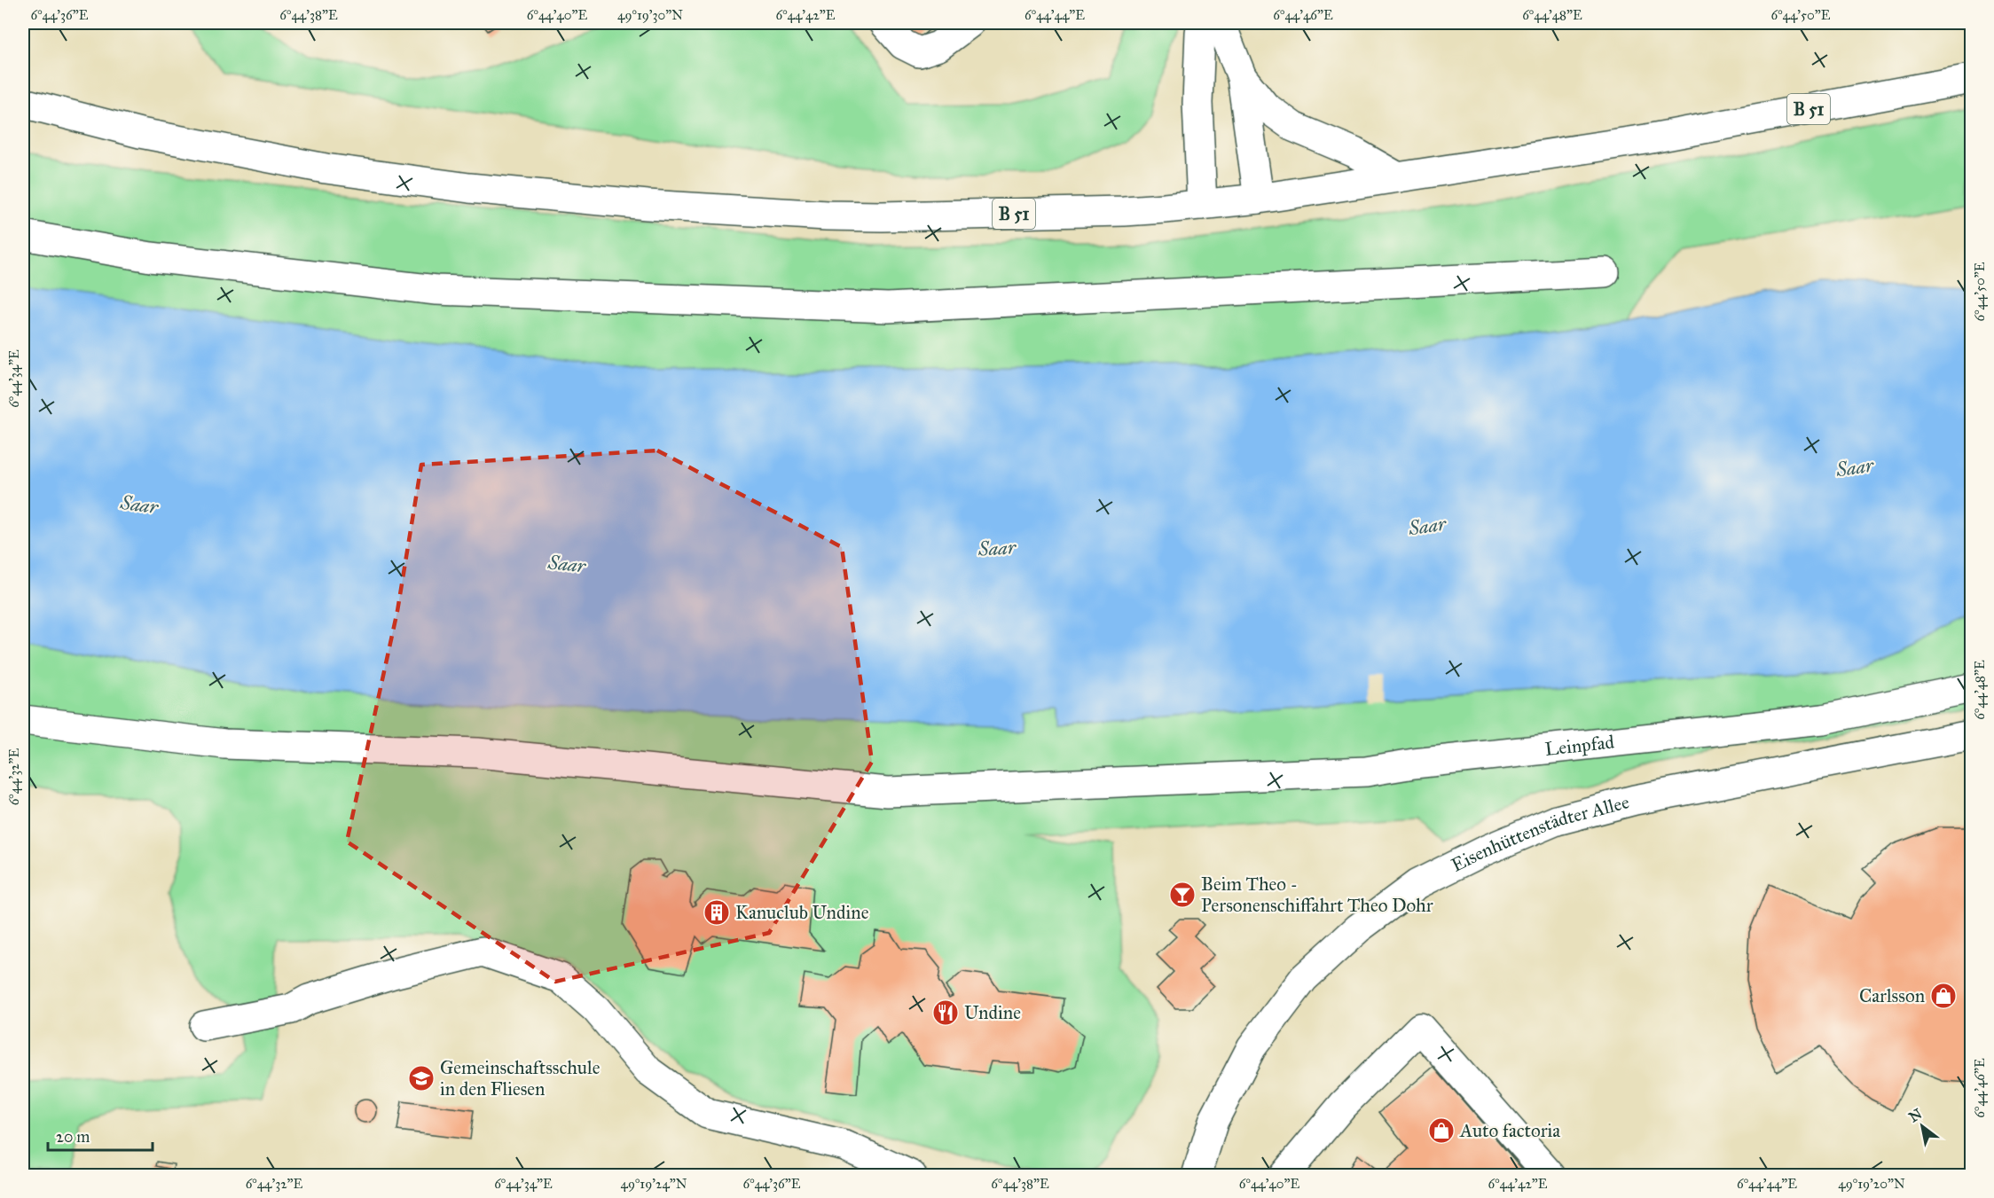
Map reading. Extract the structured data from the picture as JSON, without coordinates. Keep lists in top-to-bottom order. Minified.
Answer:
{"streets":{"main road":["B 51","Leinpfad","Eisenhüttenstädter Allee"]},"water":["Saar"],"places":{"bar":["Beim Theo - Personenschiffahrt Theo Dohr"],"building":["Kanuclub Undine"],"shop":["Carlsson","Auto factoria"],"restaurant":["Undine"],"school or university":["Gemeinschaftsschule in den Fliesen"]},"scale_bar":"20 m","north":"top left","coordinates":["6°44'36\"E","6°44'38\"E","6°44'40\"E","49°19'30\"N","6°44'42\"E","6°44'44\"E","6°44'46\"E","6°44'48\"E","6°44'50\"E","6°44'34\"E","6°44'32\"E","49°19'24\"N","49°19'20\"N"]}
